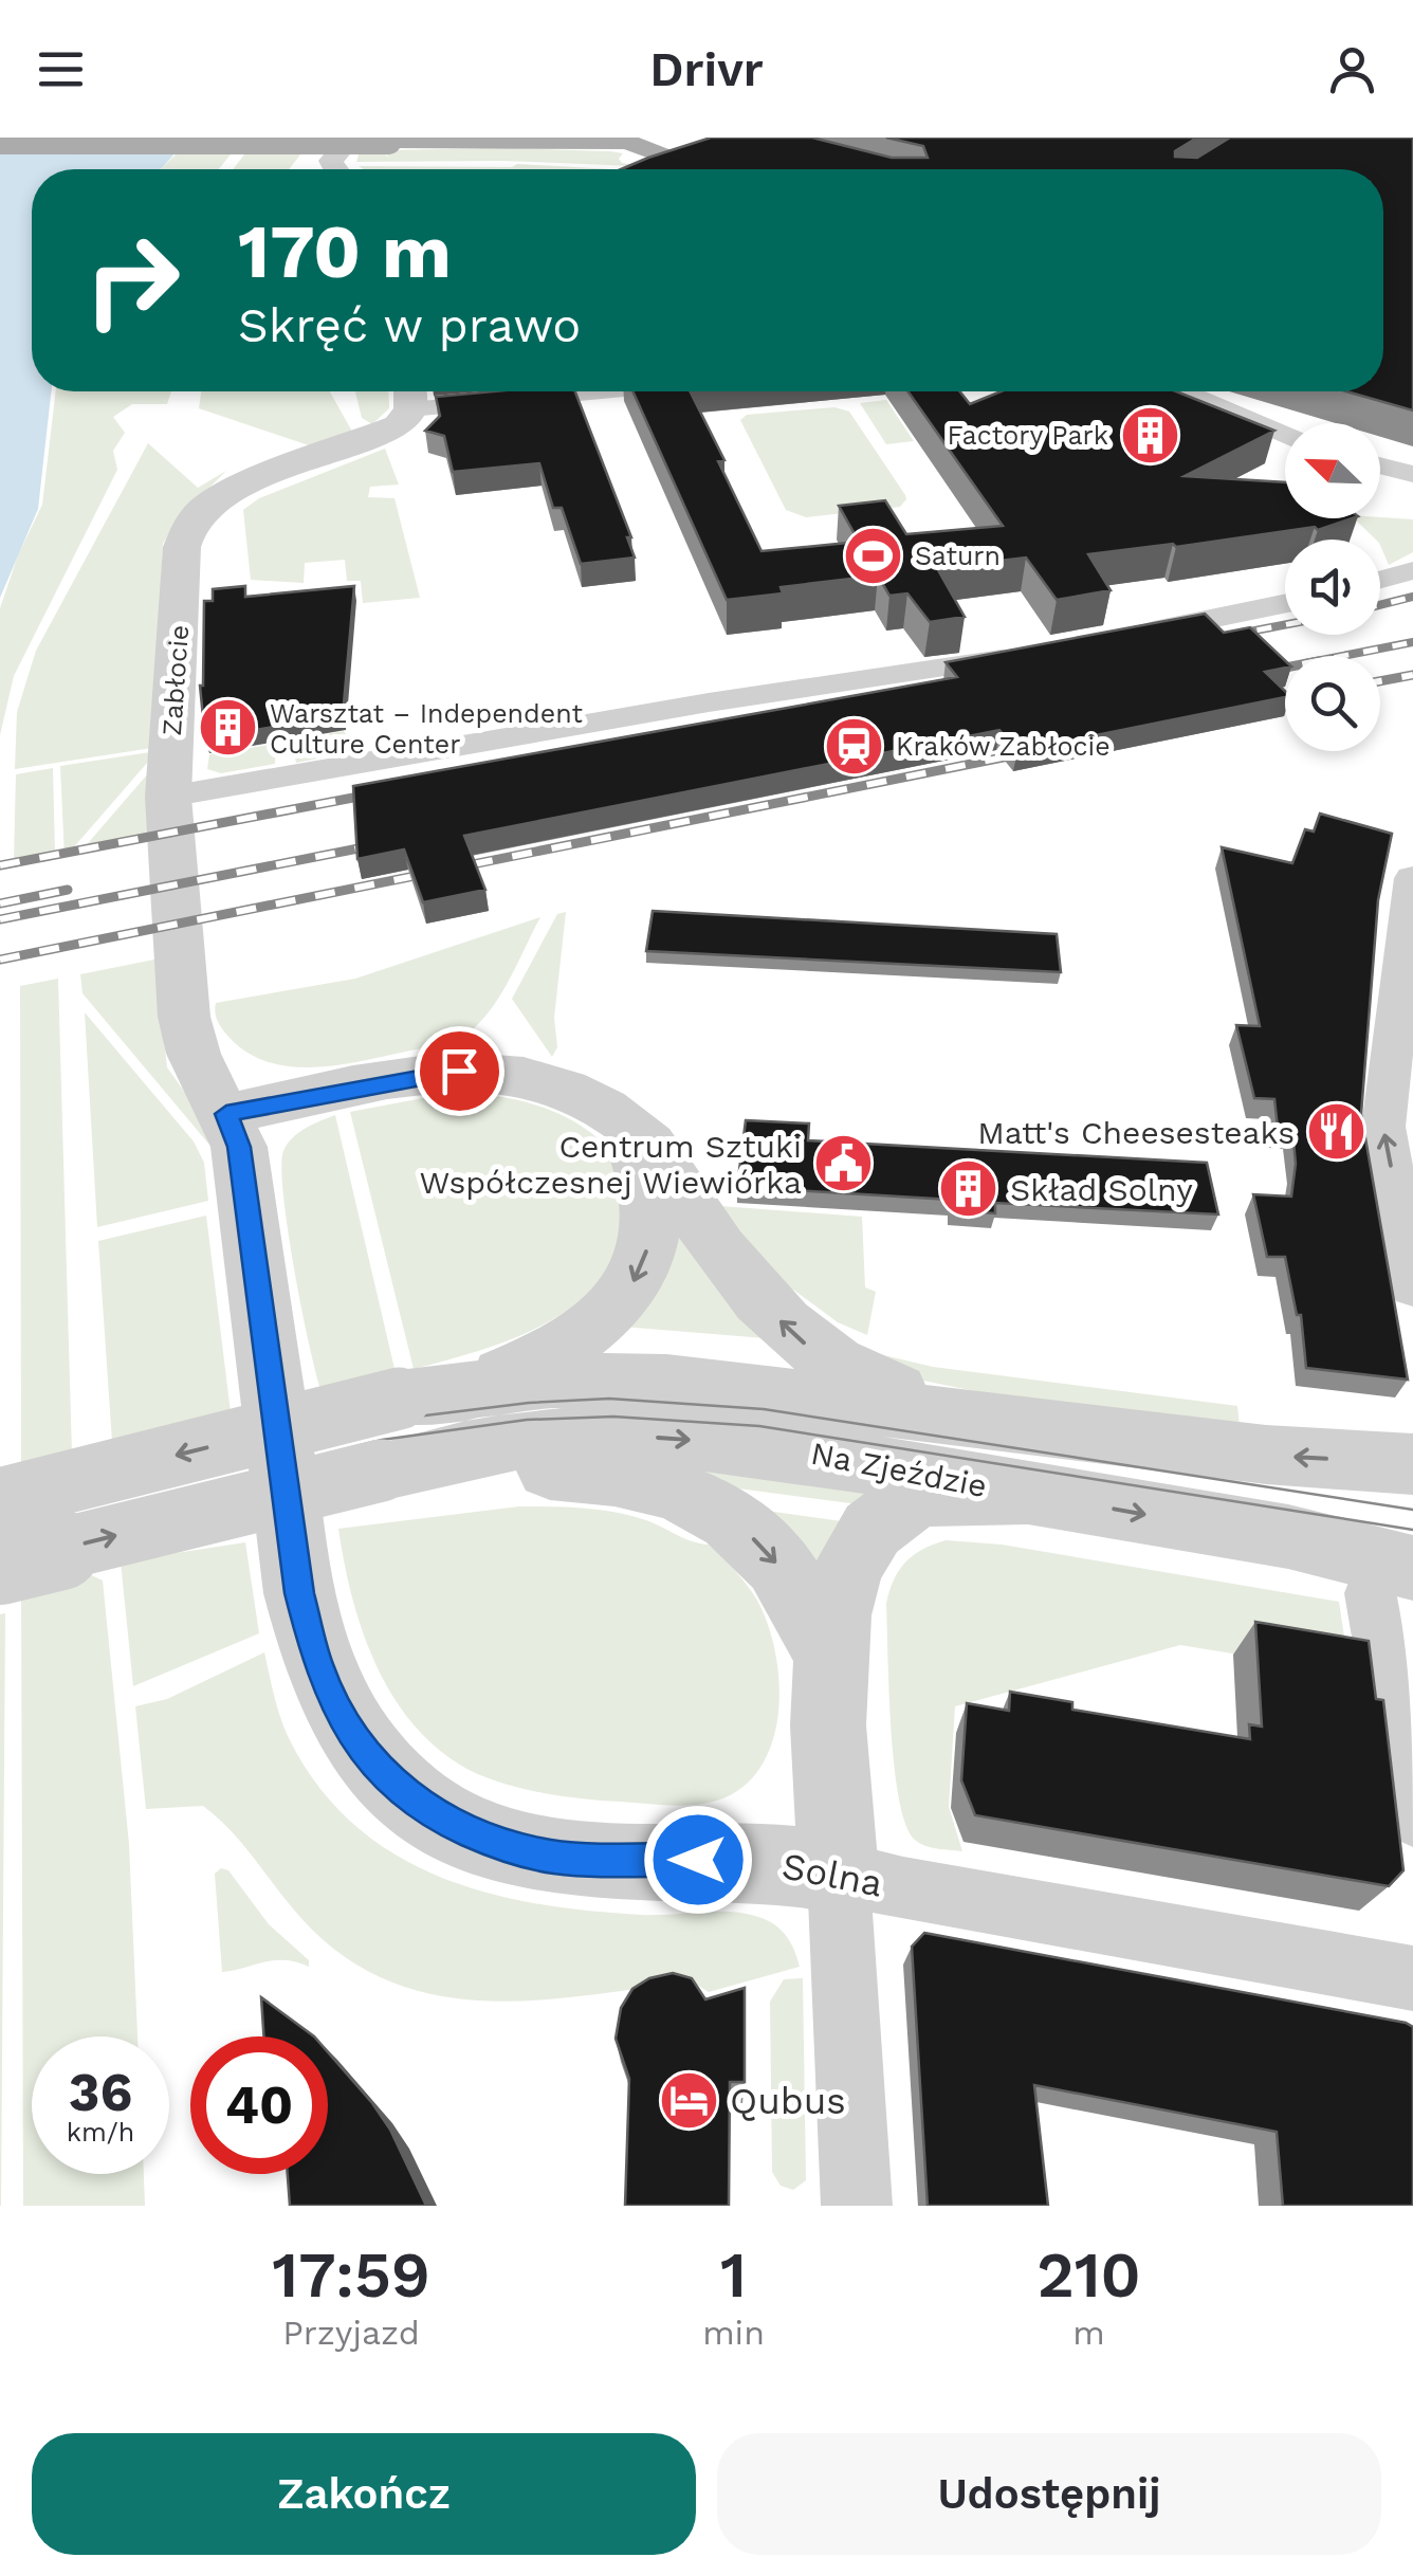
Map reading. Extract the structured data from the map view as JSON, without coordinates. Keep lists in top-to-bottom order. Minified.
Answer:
{"streets":{"street":["Zabłocie","Na Zjeździe","Solna"]},"crossings":[["Zabłocie","Solna"]],"places":{"building":["Factory Park","Warsztat – Independent Culture Center","Skład Solny"],"sports":["Saturn"],"station":["Kraków Zabłocie"],"restaurant":["Matt's Cheesesteaks"],"public building":["Centrum Sztuki Współczesnej Wiewiórka"],"hotel":["Qubus"]},"north":"top left","page":{"header":"Drivr","turn":["170 m","Skręć w prawo"],"speed":"36 km/h","limit":"40","eta":["17:59","Przyjazd","1","min","210","m"],"buttons":["Zakończ","Udostępnij"]}}
